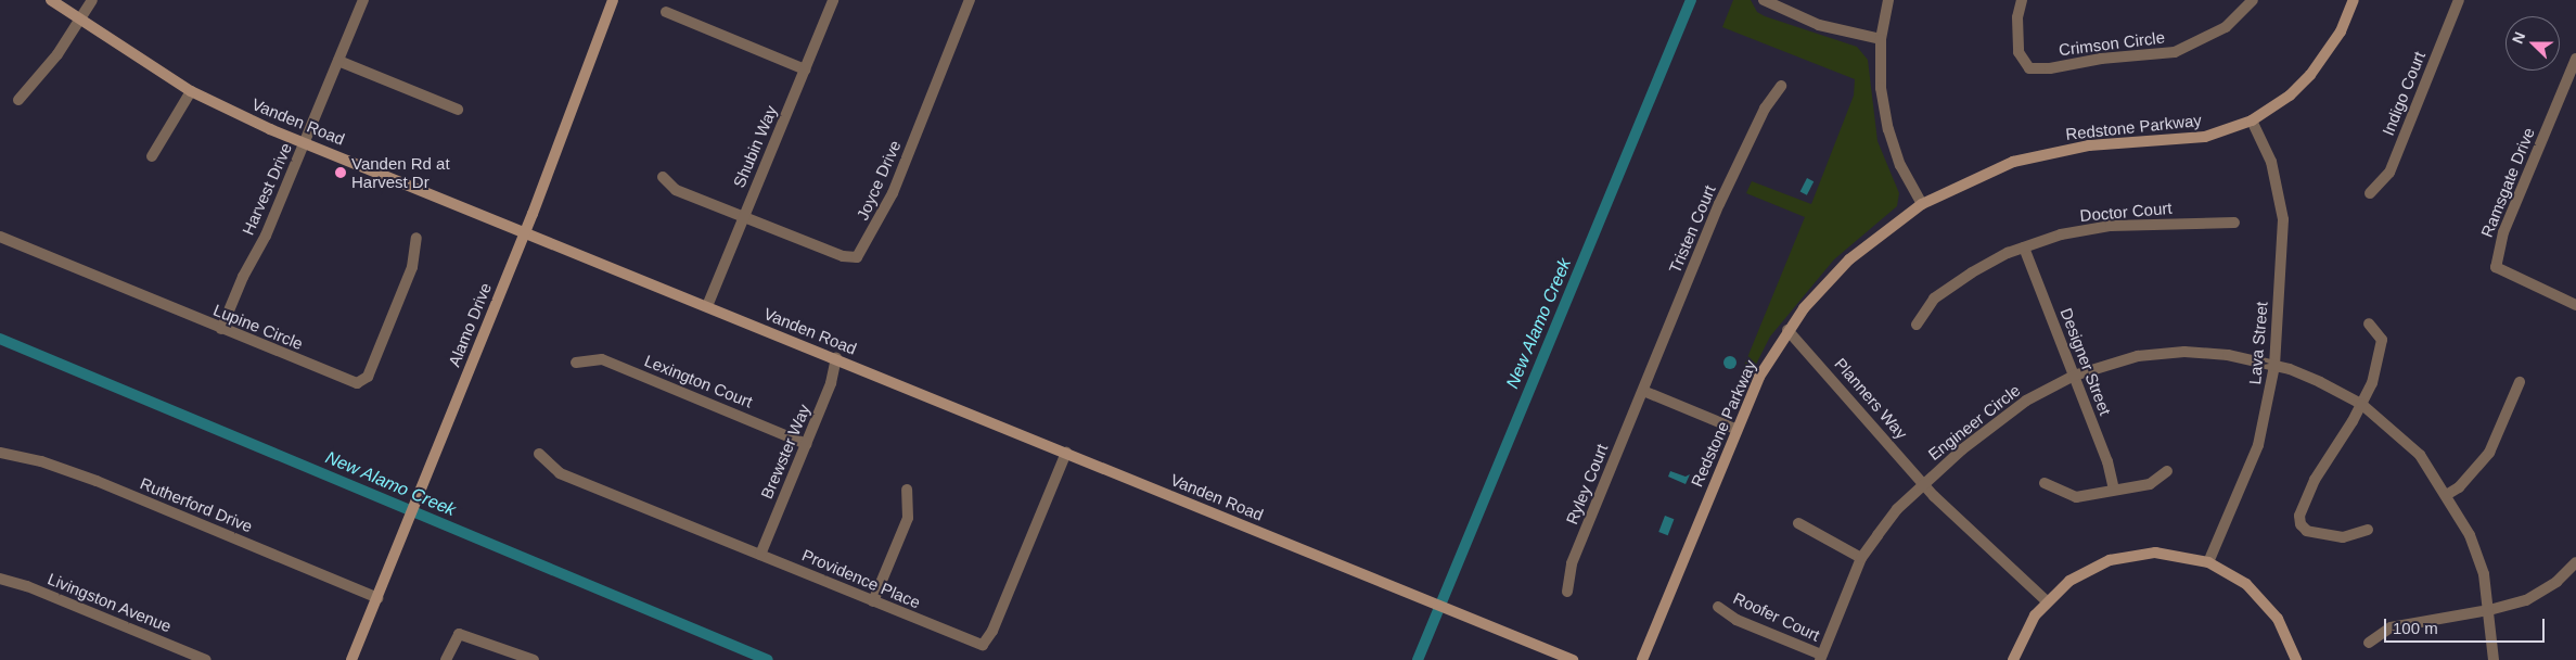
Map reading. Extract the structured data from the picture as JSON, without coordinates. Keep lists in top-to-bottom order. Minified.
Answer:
{"streets":{"street":["Crimson Circle","Indigo Court","Vanden Road","Redstone Parkway","Shubin Way","Joyce Drive","Ramsgate Drive","Harvest Drive","Doctor Court","Tristen Court","Alamo Drive","Lupine Circle","Lava Street","Designer Street","Lexington Court","Planners Way","Engineer Circle","Brewster Way","Ryley Court","Rutherford Drive","Providence Place","Livingston Avenue","Roofer Court"]},"crossings":[["Vanden Road","Shubin Way"],["Vanden Road","Harvest Drive"],["Vanden Road","Alamo Drive"],["Vanden Road","Brewster Way"],["Vanden Road","Providence Place"],["Redstone Parkway","Lava Street"],["Redstone Parkway","Planners Way"],["Shubin Way","Joyce Drive"],["Harvest Drive","Lupine Circle"],["Doctor Court","Designer Street"],["Tristen Court","Ryley Court"],["Alamo Drive","Rutherford Drive"],["Lava Street","Engineer Circle"],["Designer Street","Engineer Circle"],["Lexington Court","Brewster Way"],["Planners Way","Engineer Circle"],["Engineer Circle","Roofer Court"],["Brewster Way","Providence Place"]],"water":["New Alamo Creek"],"places":["Vanden Rd at Harvest Dr"],"scale_bar":"100 m","north":"left"}
